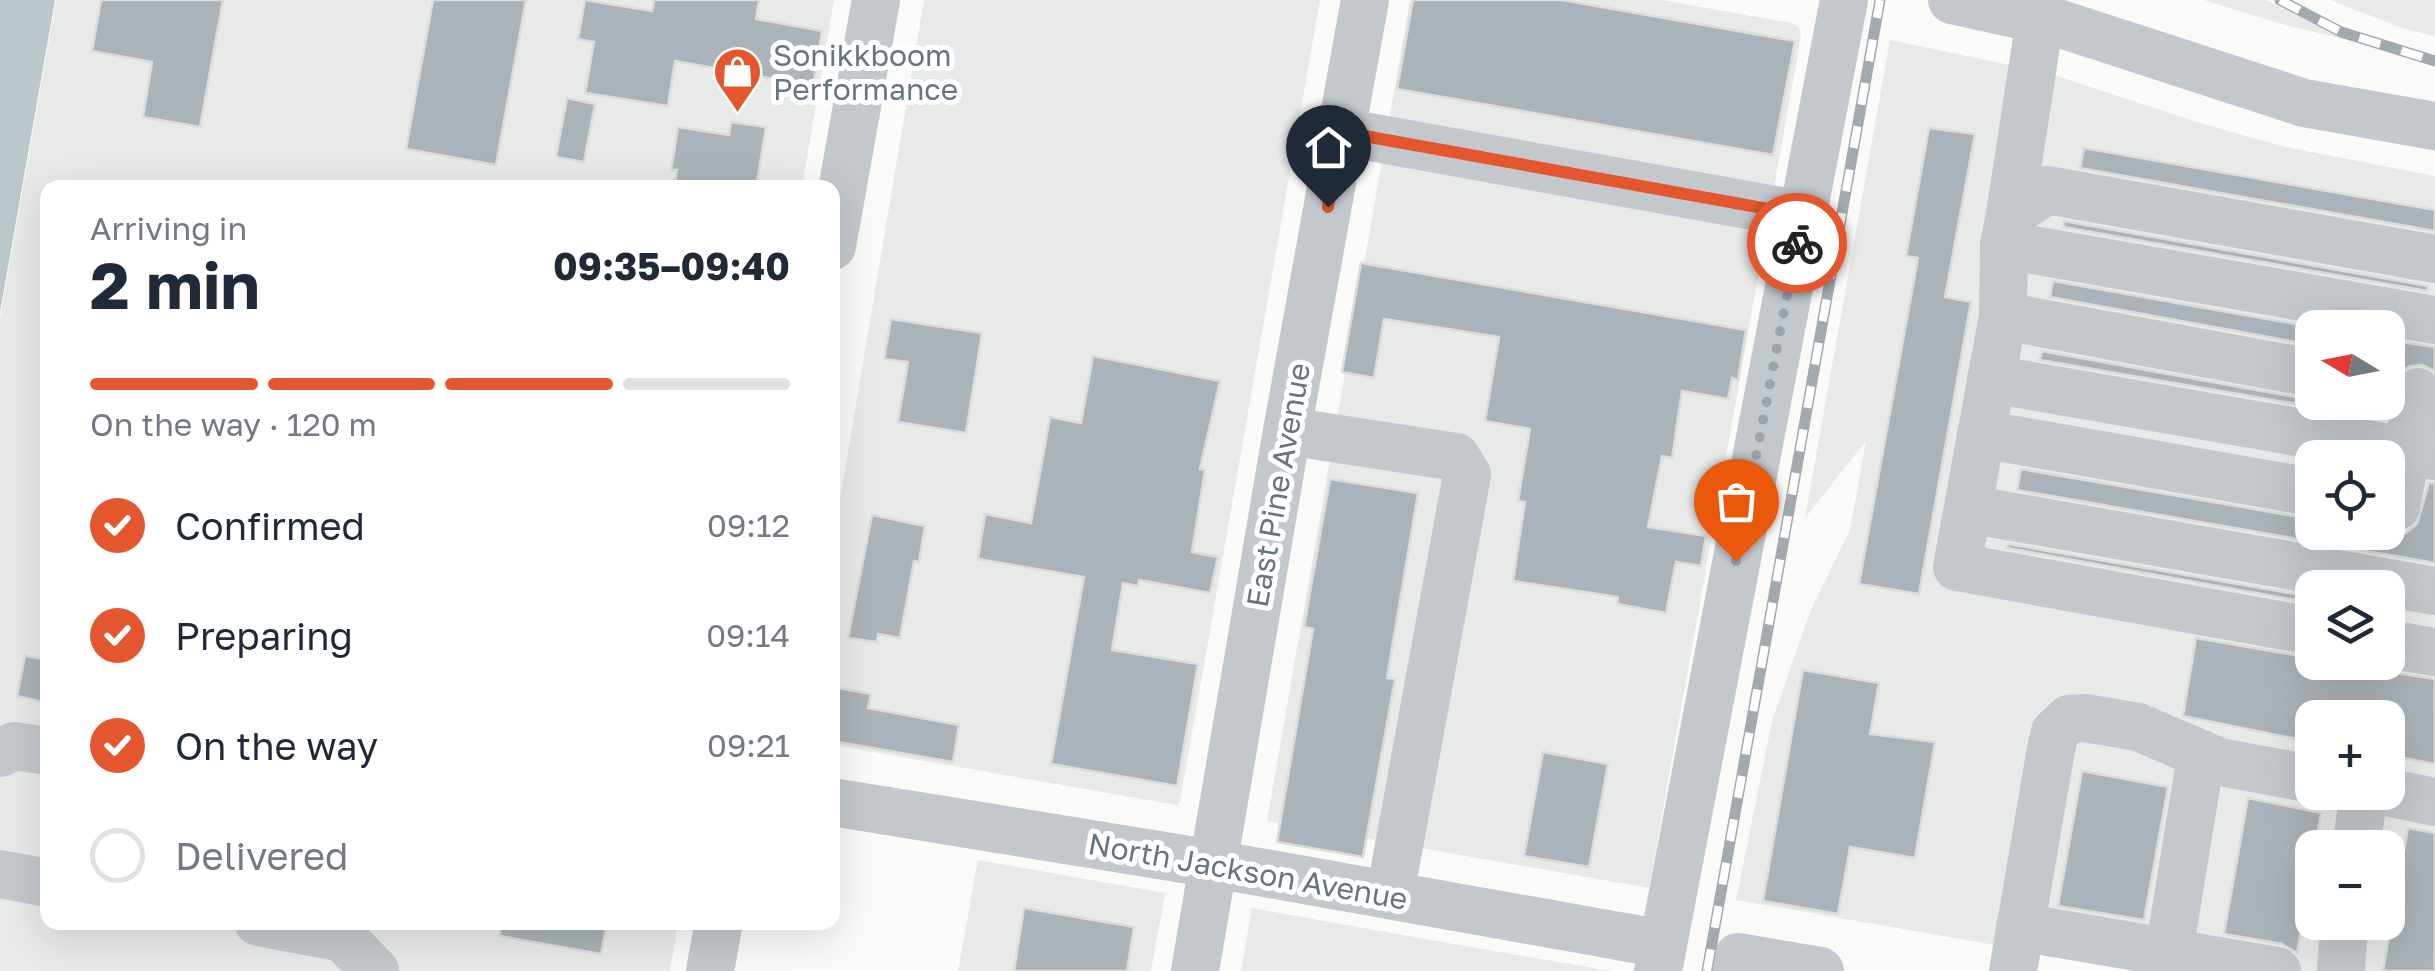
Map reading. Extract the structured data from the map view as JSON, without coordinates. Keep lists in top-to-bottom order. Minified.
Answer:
{"streets":{"street":["East Pine Avenue","North Jackson Avenue"]},"crossings":[["East Pine Avenue","North Jackson Avenue"]],"places":{"shop":["Sonikkboom Performance"]},"north":"left","page":{"heading":["2 min","Arriving in","09:35–09:40"],"map_buttons":["+","−"],"bar":"On the way · 120 m","list":[["Confirmed","09:12"],["Preparing","09:14"],["On the way","09:21"],"Delivered"]}}
